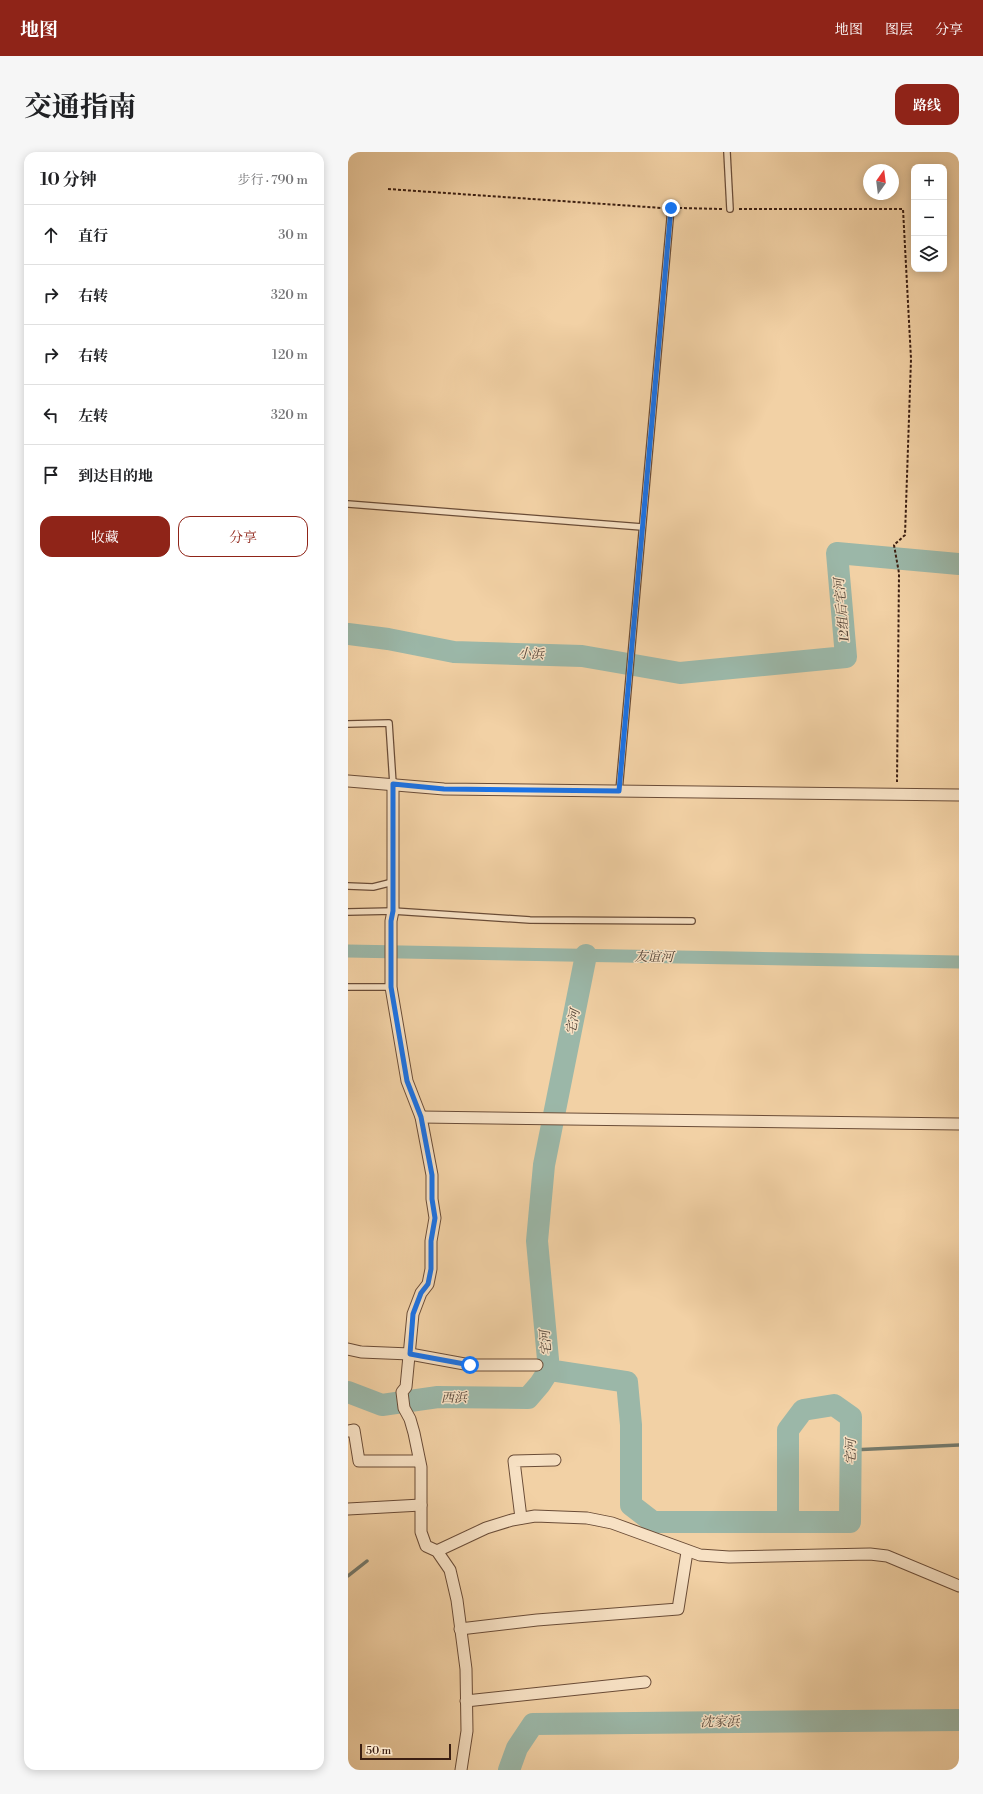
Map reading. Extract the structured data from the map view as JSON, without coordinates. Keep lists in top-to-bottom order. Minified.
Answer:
{"water":["12组后宅河","小浜","友谊河","宅河","西浜","沈家浜"],"scale_bar":"50 m","north":"top","page":{"header":"地图","nav":["地图","图层","分享"],"title":"交通指南","buttons":["路线",["收藏","分享"]],"heading":["10 分钟","步行 · 790 m"],"map_buttons":["+","−"],"list":[["直行","30 m"],["右转","320 m"],["右转","120 m"],["左转","320 m"],"到达目的地"],"scale":"50 m"}}
